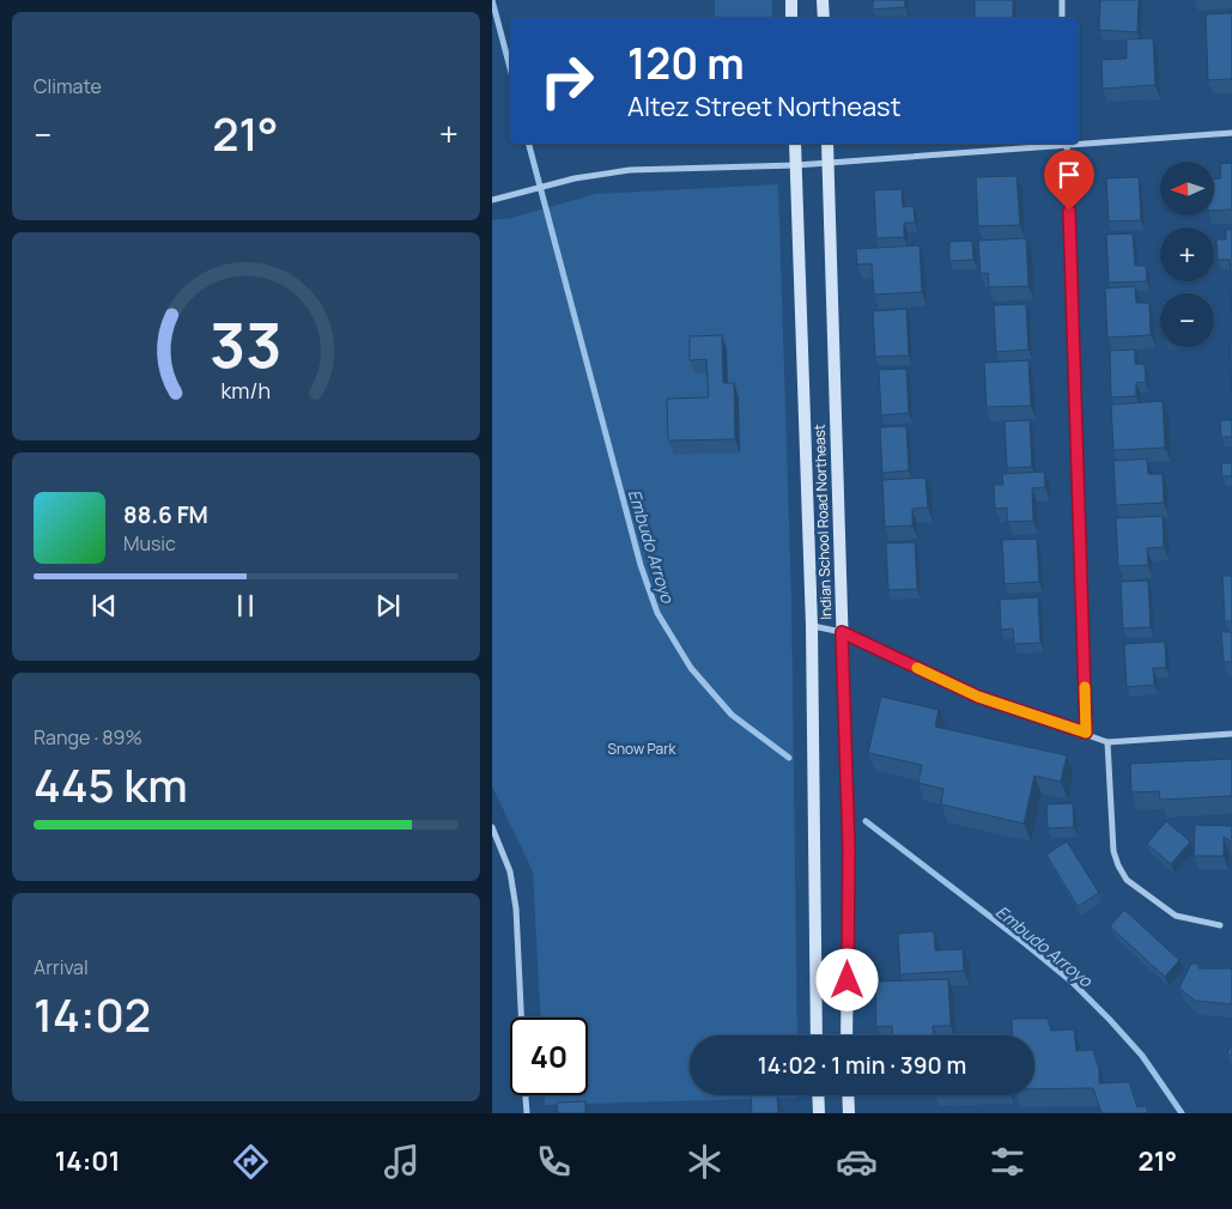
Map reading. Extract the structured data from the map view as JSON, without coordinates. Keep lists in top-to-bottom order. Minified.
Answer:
{"streets":{"street":["Indian School Road Northeast"]},"water":["Embudo Arroyo"],"parks":["Snow Park"],"north":"left","page":{"tile":["Climate",["Range · 89%","445 km"],["Arrival","14:02"]],"turn":["120 m","Altez Street Northeast"],"heat":["−","21°","+"],"map_buttons":["+","−"],"song":["88.6 FM","Music"],"limit":"40","trip":"14:02 · 1 min · 390 m","tabs":["14:01","21°"],"gauge":["33","km/h"]}}
